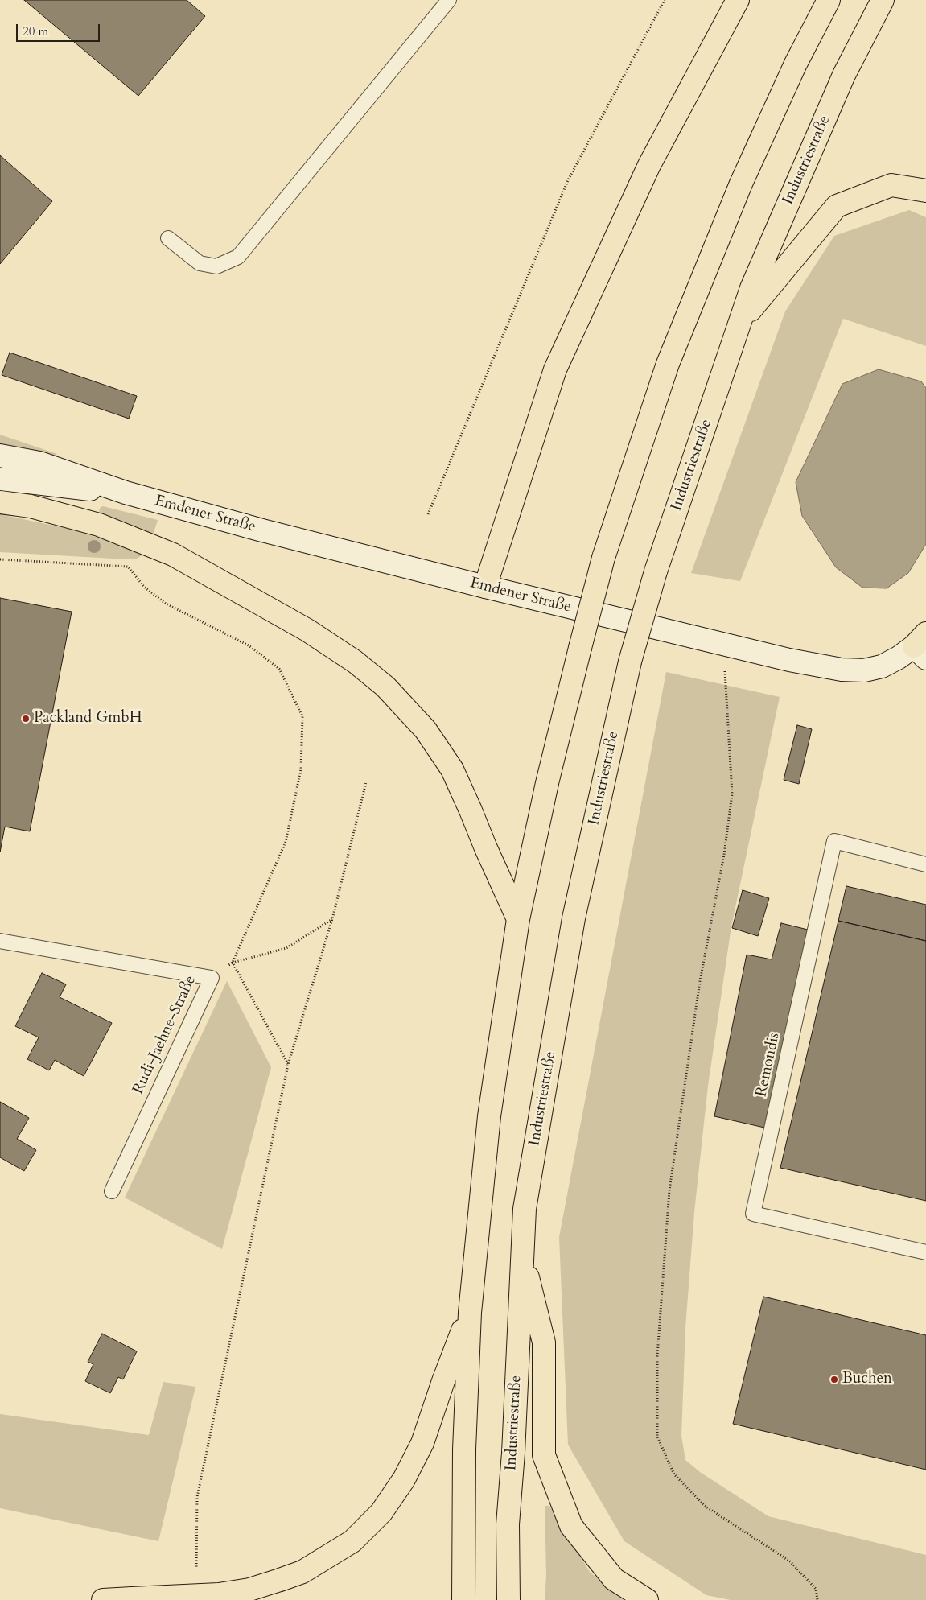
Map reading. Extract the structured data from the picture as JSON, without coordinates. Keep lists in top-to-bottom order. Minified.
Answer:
{"streets":{"highway":["Industriestraße"],"street":["Emdener Straße"],"lane":["Rudi-Jaehne-Straße","Remondis"]},"places":["Packland GmbH","Buchen"],"scale_bar":"20 m"}
